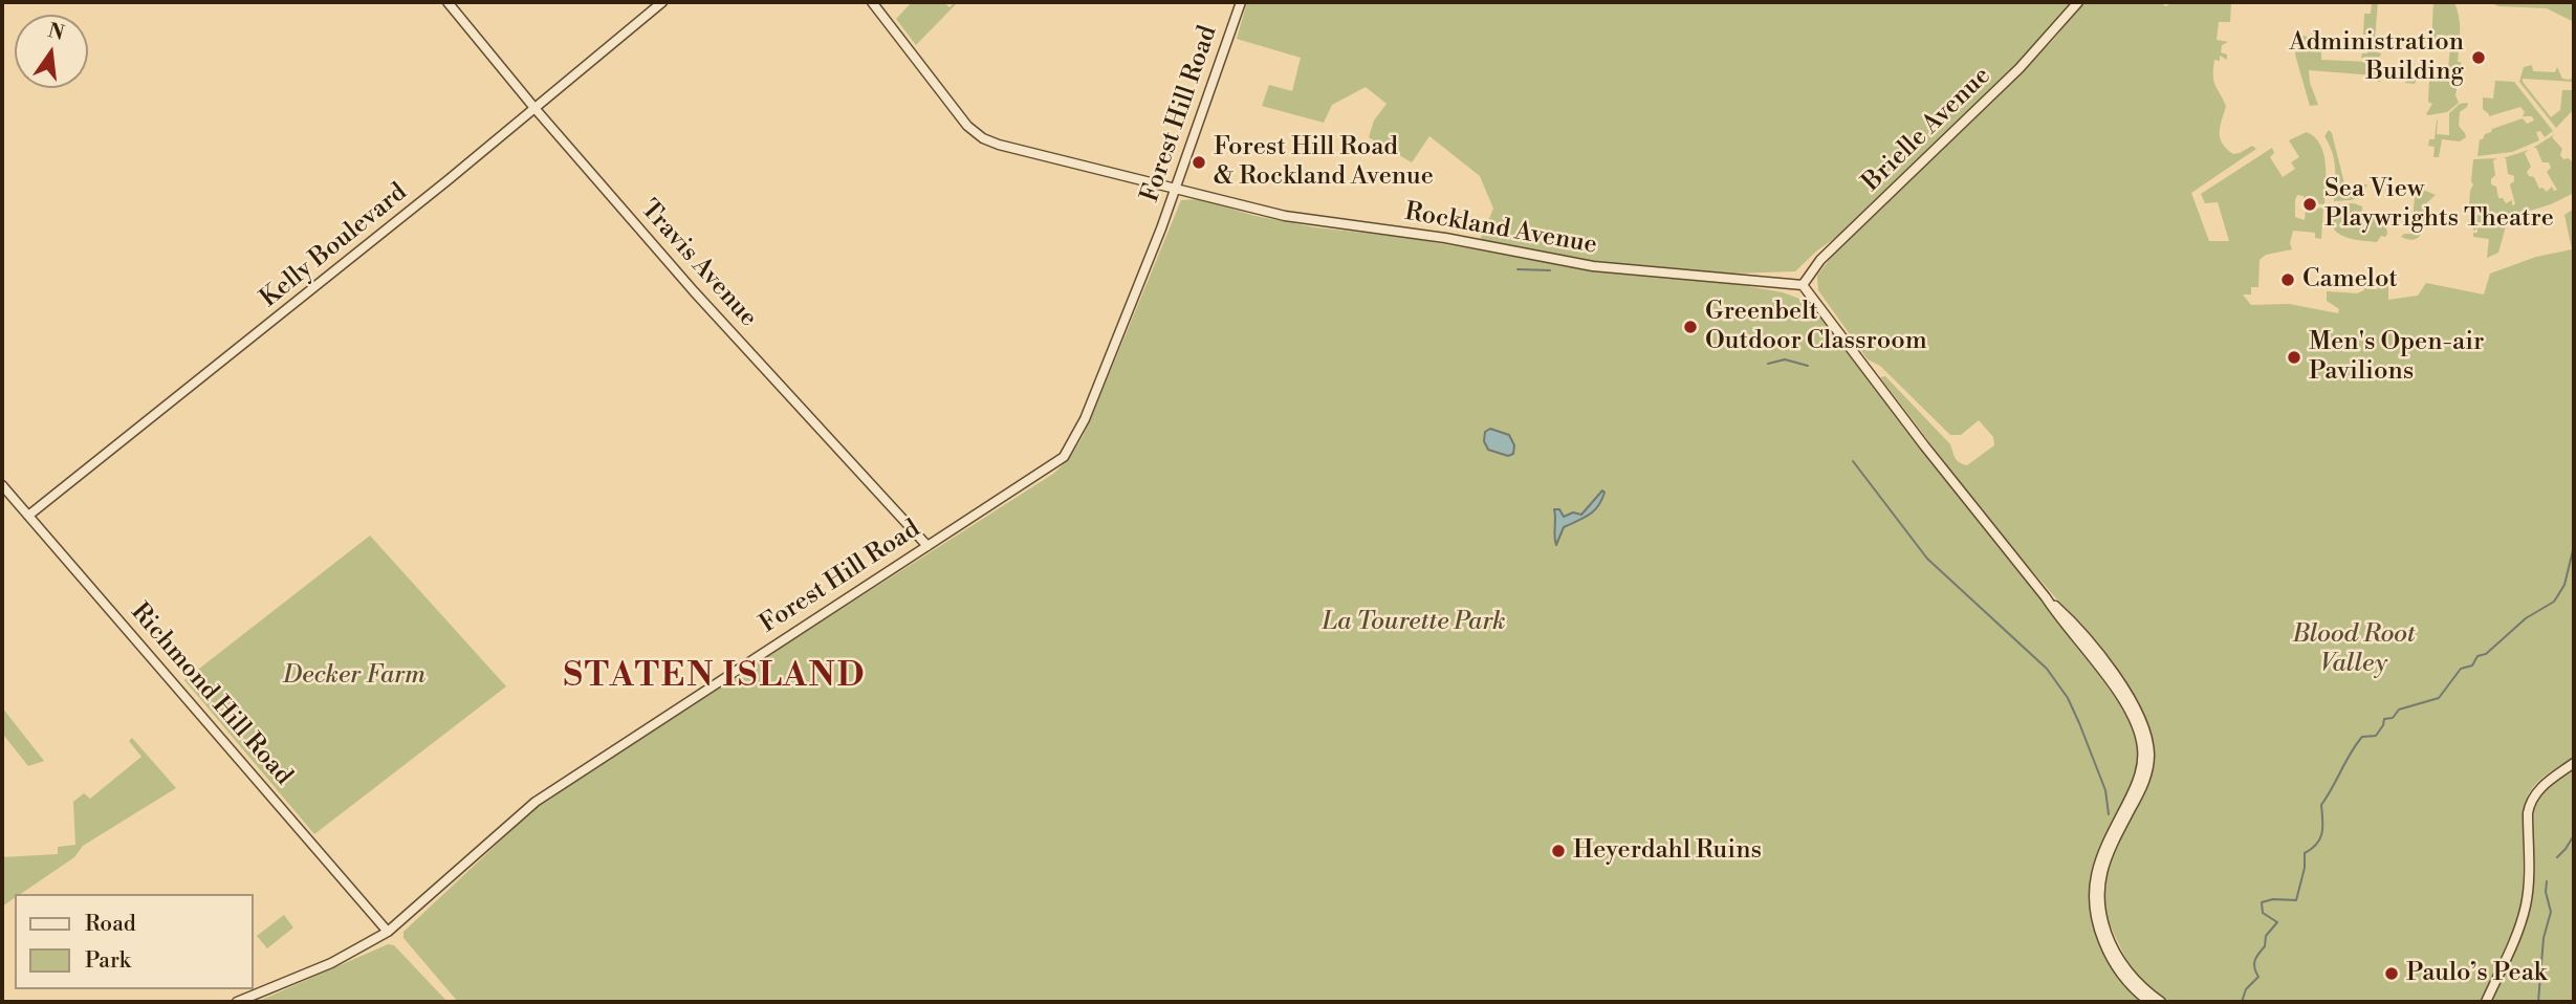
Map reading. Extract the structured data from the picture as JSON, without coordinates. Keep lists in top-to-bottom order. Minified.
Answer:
{"streets":{"street":["Forest Hill Road","Brielle Avenue","Rockland Avenue","Kelly Boulevard","Travis Avenue","Richmond Hill Road"]},"crossings":[["Forest Hill Road","Rockland Avenue"],["Forest Hill Road","Travis Avenue"],["Forest Hill Road","Richmond Hill Road"],["Brielle Avenue","Rockland Avenue"],["Kelly Boulevard","Travis Avenue"],["Kelly Boulevard","Richmond Hill Road"]],"districts":["STATEN ISLAND"],"parks":["La Tourette Park","Blood Root Valley","Decker Farm"],"places":["Administration Building","Forest Hill Road & Rockland Avenue","Sea View Playwrights Theatre","Camelot","Greenbelt Outdoor Classroom","Men's Open-air Pavilions","Heyerdahl Ruins","Paulo’s Peak"],"legend":["Road","Park"],"north":"top"}
